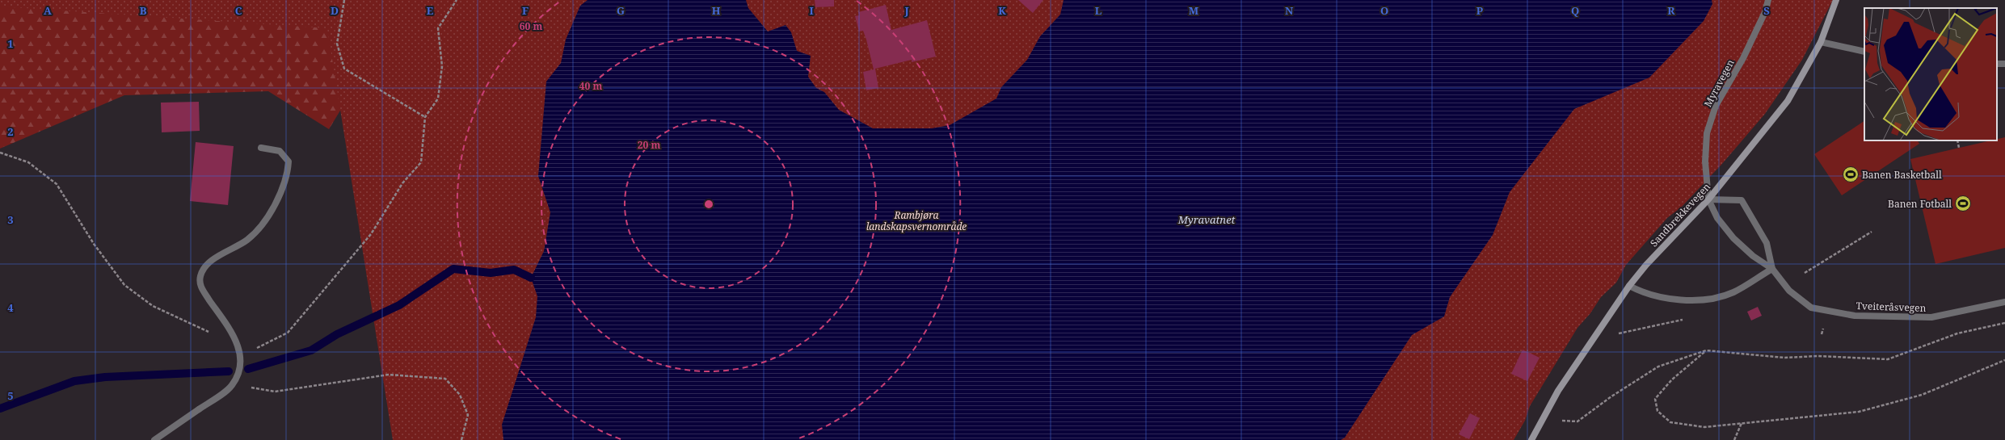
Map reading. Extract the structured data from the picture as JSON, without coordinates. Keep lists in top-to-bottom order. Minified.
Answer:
{"streets":{"street":["Myravegen","Sandbrekkevegen","Tveiteråsvegen"]},"crossings":[["Myravegen","Sandbrekkevegen"],["Myravegen","Tveiteråsvegen"],["Sandbrekkevegen","Tveiteråsvegen"]],"water":["Myravatnet"],"parks":["Rambjøra landskapsvernområde"],"places":{"sports":["Banen Basketball","Banen Fotball"]},"grid":{"columns":["A","B","C","D","E","F","G","H","I","J","K","L","M","N","O","P","Q","R","S"],"rows":["1","2","3","4","5"]},"rings":["60 m","40 m","20 m"]}
